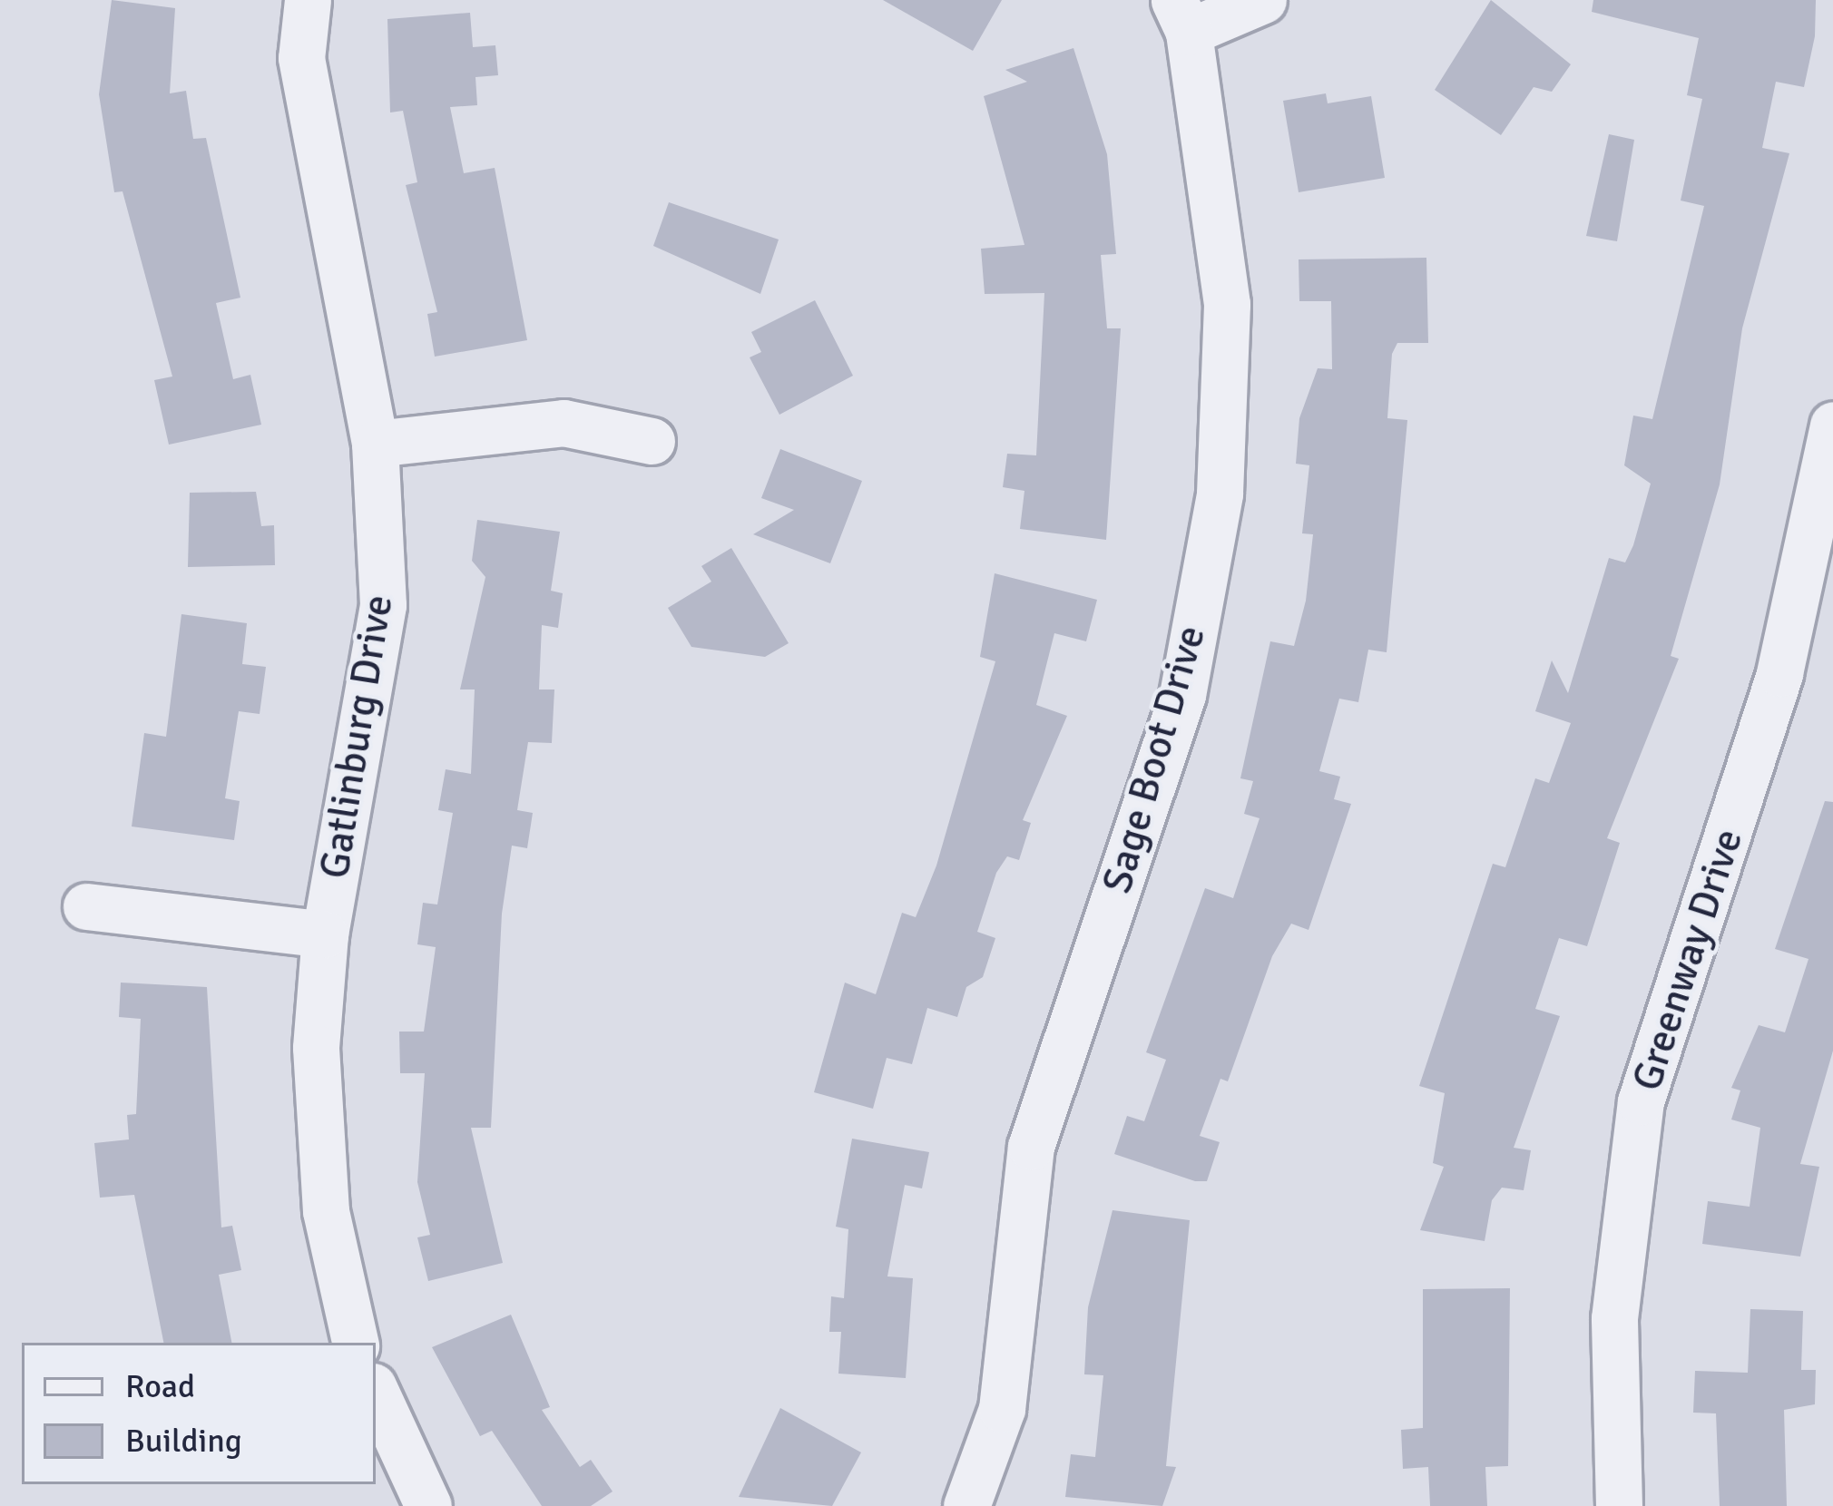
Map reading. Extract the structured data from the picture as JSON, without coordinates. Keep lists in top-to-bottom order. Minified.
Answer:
{"streets":{"street":["Gatlinburg Drive","Sage Boot Drive","Greenway Drive"]},"legend":["Road","Building"]}
